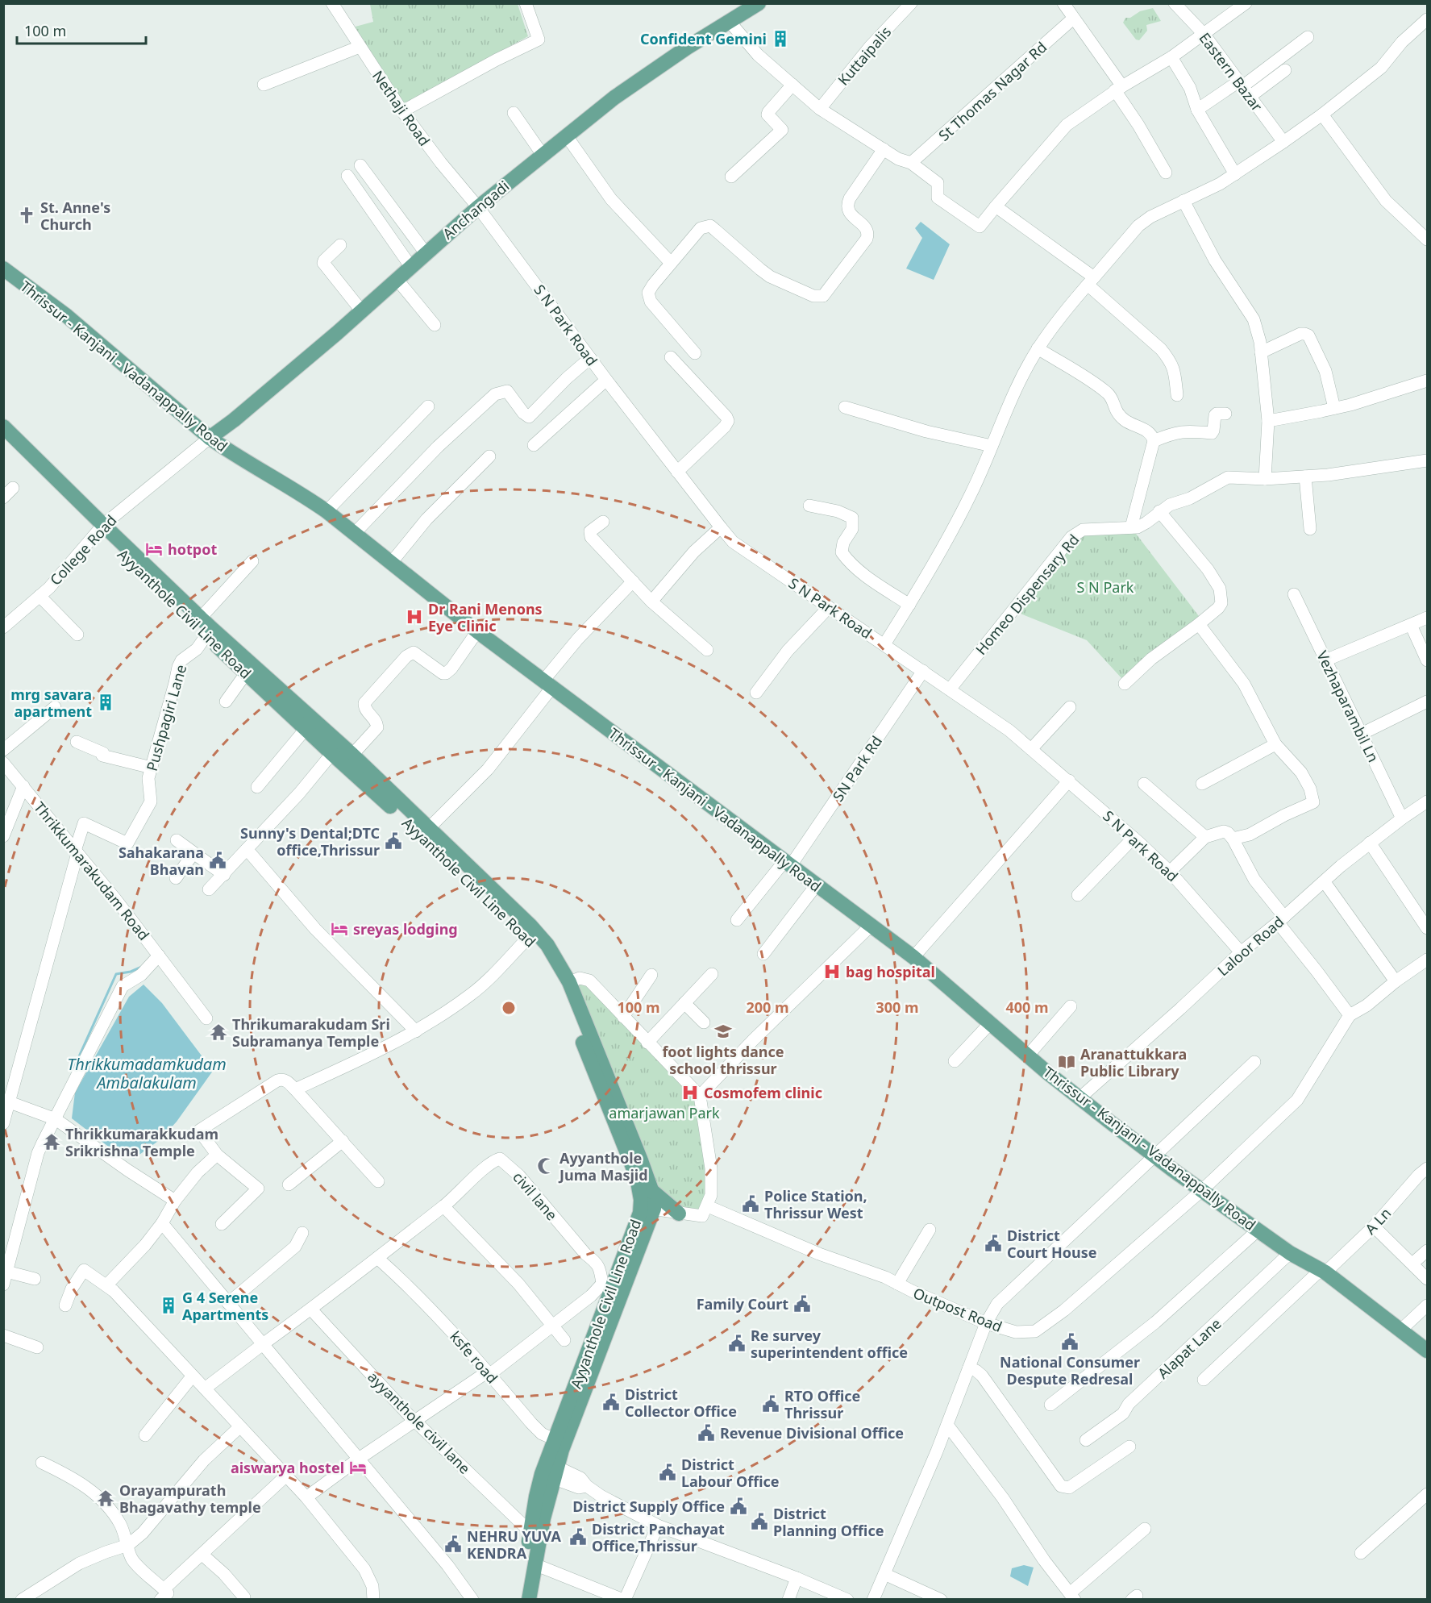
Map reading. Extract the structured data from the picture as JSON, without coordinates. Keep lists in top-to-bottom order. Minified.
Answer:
{"streets":{"main road":["Anchangadi","Thrissur - Kanjani - Vadanappally Road","Ayyanthole Civil Line Road"],"street":["Kuttaipalis","Eastern Bazar","St Thomas Nagar Rd","Nethaji Road","S N Park Road","College Road","Homeo Dispensary Rd","Vezhaparambil Ln","Pushpagiri Lane","SN Park Rd","Thrikkumarakudam Road","Laloor Road","civil lane","A Ln","Outpost Road","Alapat Lane","ksfe road","ayyanthole civil lane"]},"crossings":[["Nethaji Road","Anchangadi"],["Nethaji Road","S N Park Road"],["Anchangadi","S N Park Road"],["Anchangadi","Thrissur - Kanjani - Vadanappally Road"],["Anchangadi","College Road"],["S N Park Road","Homeo Dispensary Rd"],["S N Park Road","SN Park Rd"],["S N Park Road","Laloor Road"],["Thrissur - Kanjani - Vadanappally Road","College Road"],["Thrissur - Kanjani - Vadanappally Road","SN Park Rd"],["Thrissur - Kanjani - Vadanappally Road","Laloor Road"],["Thrissur - Kanjani - Vadanappally Road","A Ln"],["Thrissur - Kanjani - Vadanappally Road","Outpost Road"],["Thrissur - Kanjani - Vadanappally Road","Alapat Lane"],["College Road","Ayyanthole Civil Line Road"],["Ayyanthole Civil Line Road","Pushpagiri Lane"],["Ayyanthole Civil Line Road","civil lane"],["Ayyanthole Civil Line Road","ksfe road"],["Ayyanthole Civil Line Road","ayyanthole civil lane"],["Vezhaparambil Ln","Laloor Road"],["Pushpagiri Lane","Thrikkumarakudam Road"],["civil lane","ksfe road"],["civil lane","ayyanthole civil lane"]],"water":["Thrikkumadamkudam Ambalakulam"],"parks":["S N Park","amarjawan Park"],"places":{"building":["Confident Gemini","mrg savara apartment","G 4 Serene Apartments"],"church":["St. Anne's Church"],"hotel":["hotpot","sreyas lodging","aiswarya hostel"],"hospital":["Dr Rani Menons Eye Clinic","bag hospital","Cosmofem clinic"],"public building":["Sunny's Dental;DTC office,Thrissur","Sahakarana Bhavan","Police Station, Thrissur West","District Court House","Family Court","National Consumer Despute Redresal","Re survey superintendent office","District Collector Office","RTO Office Thrissur","Revenue Divisional Office","District Labour Office","District Supply Office","District Planning Office","District Panchayat Office,Thrissur","NEHRU YUVA KENDRA"],"school or university":["foot lights dance school thrissur"],"temple":["Thrikumarakudam Sri Subramanya Temple","Thrikkumarakkudam Srikrishna Temple","Orayampurath Bhagavathy temple"],"library":["Aranattukkara Public Library"],"mosque":["Ayyanthole Juma Masjid"]},"scale_bar":"100 m","rings":["100 m","200 m","300 m","400 m"]}
